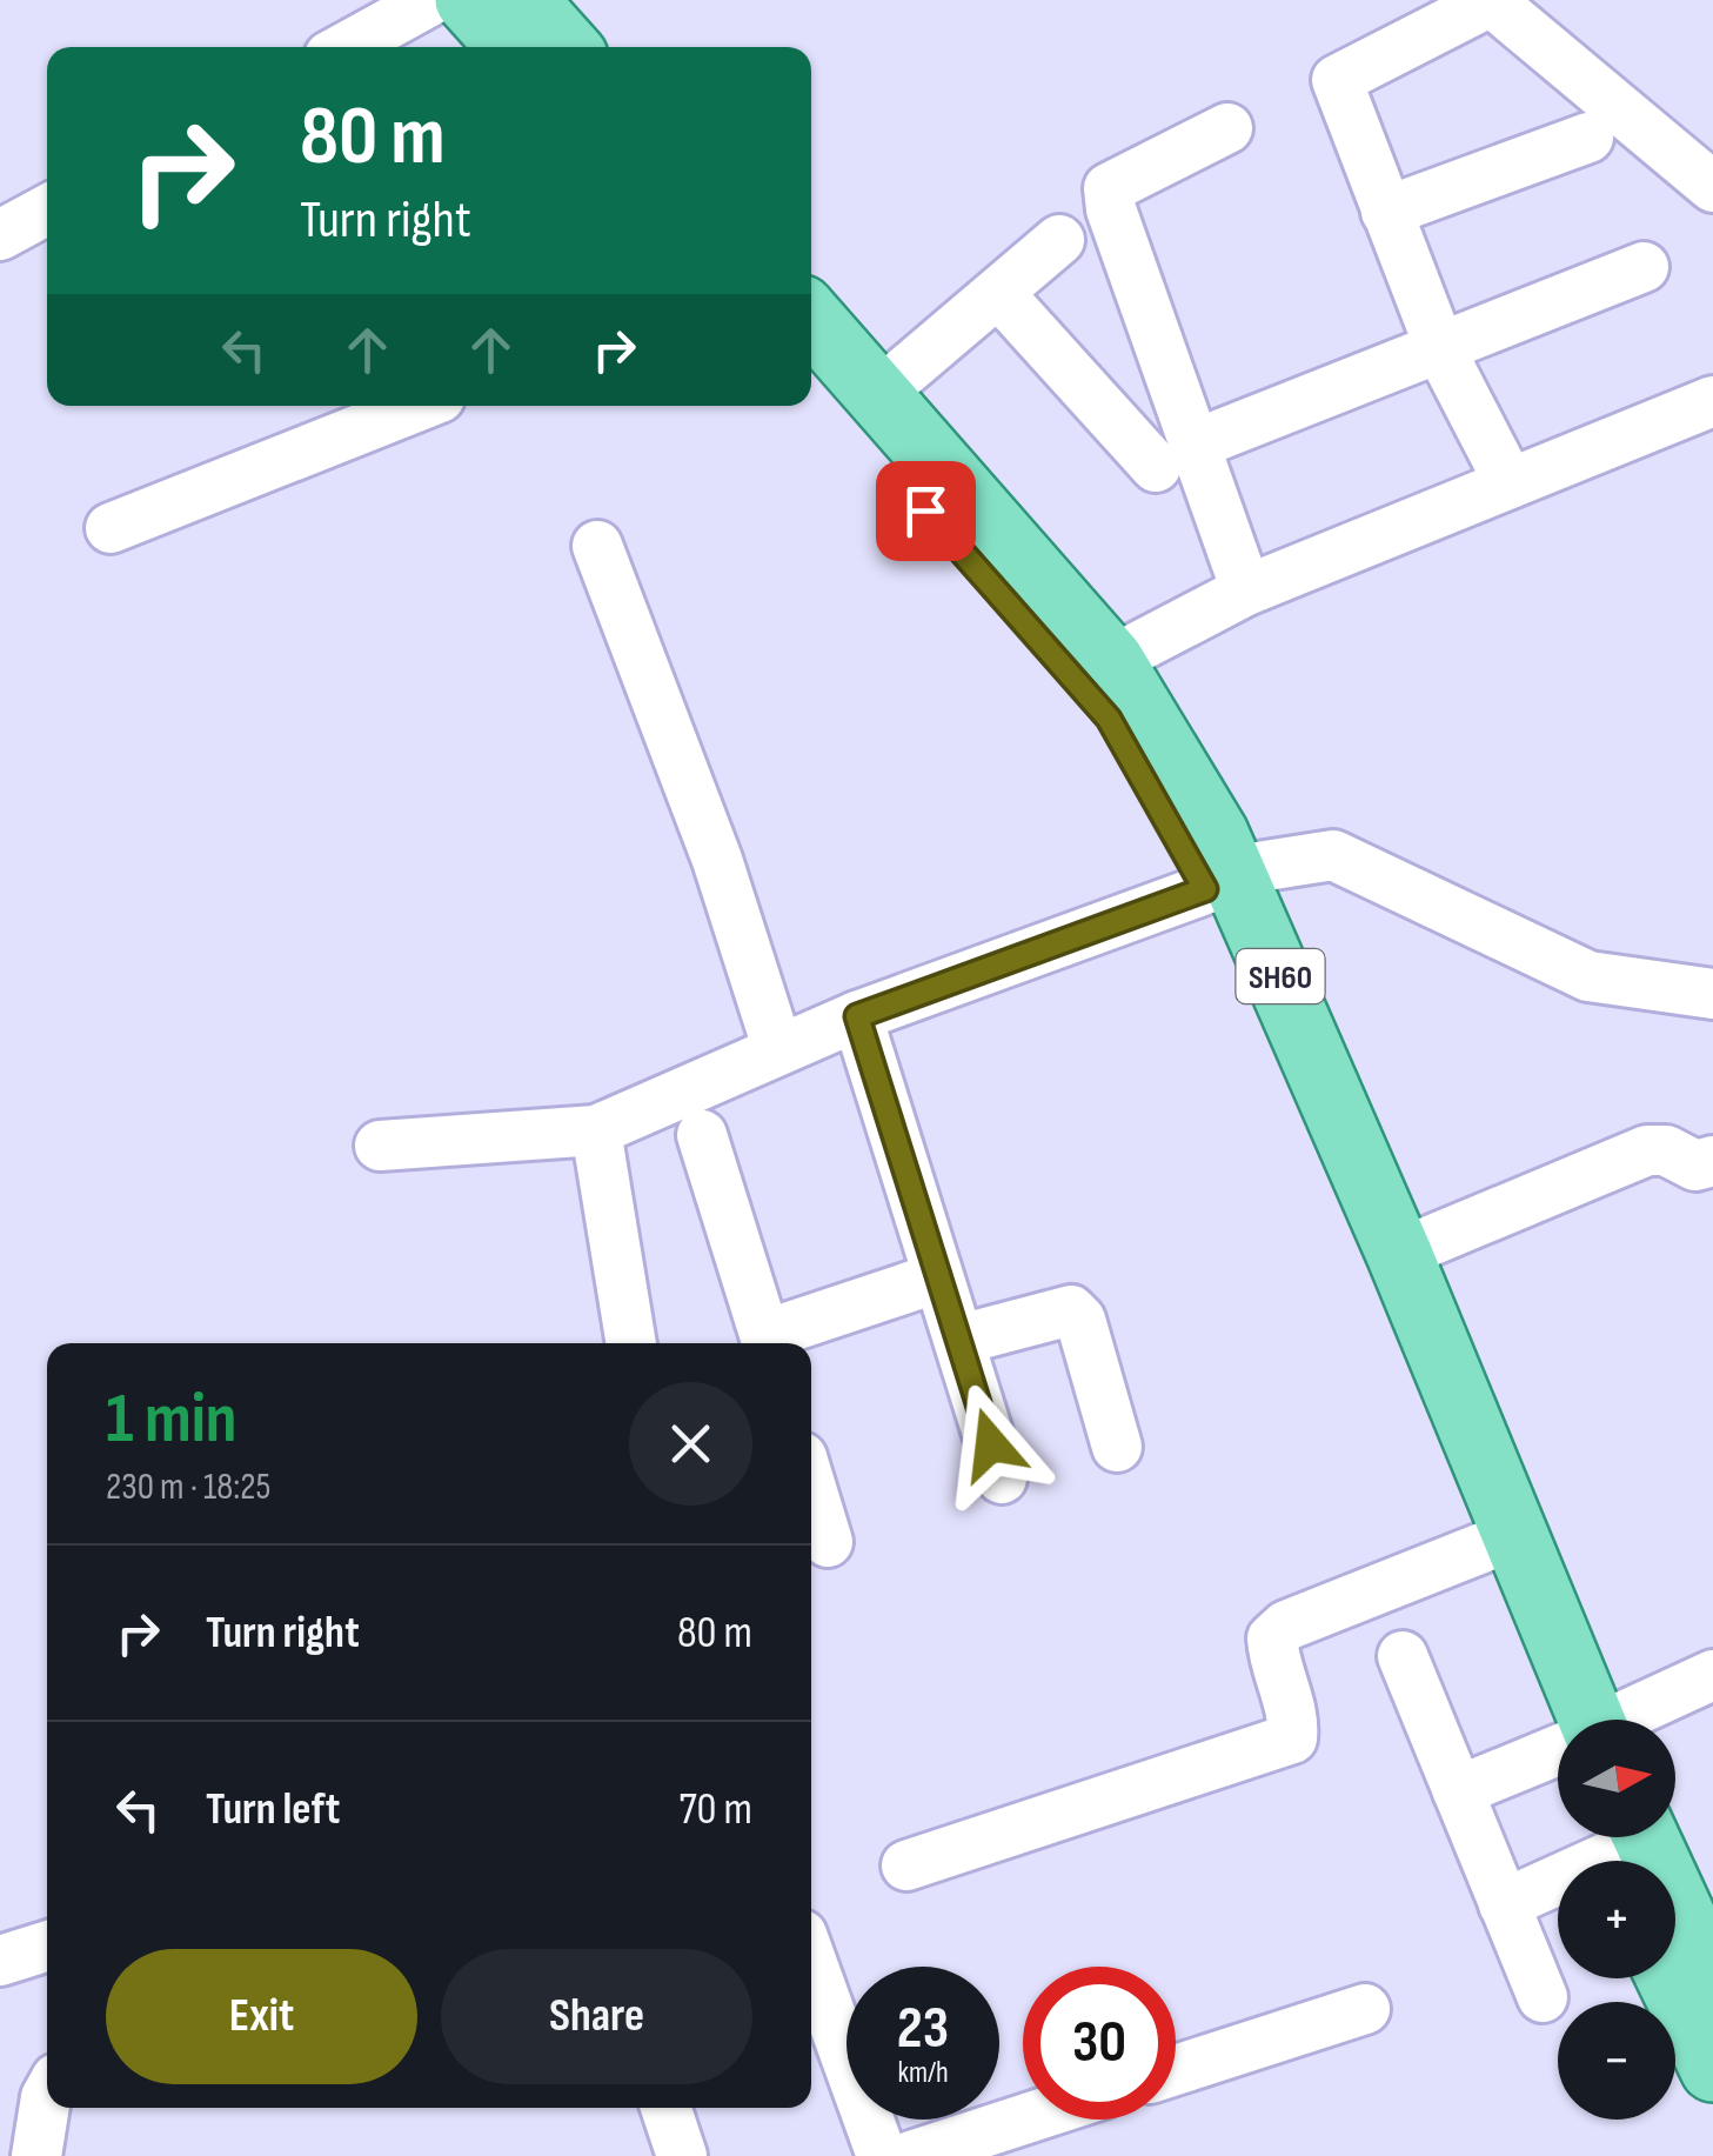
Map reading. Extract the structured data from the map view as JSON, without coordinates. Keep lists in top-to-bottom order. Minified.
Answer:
{"streets":{"main road":["SH60"]},"north":"right","page":{"turn":["80 m","Turn right"],"heading":["1 min","230 m · 18:25"],"list":[{"name":"Turn right","value":"80 m"},{"name":"Turn left","value":"70 m"}],"map_buttons":["+","−"],"buttons":["Exit","Share"],"speed":"23 km/h","limit":"30"}}
